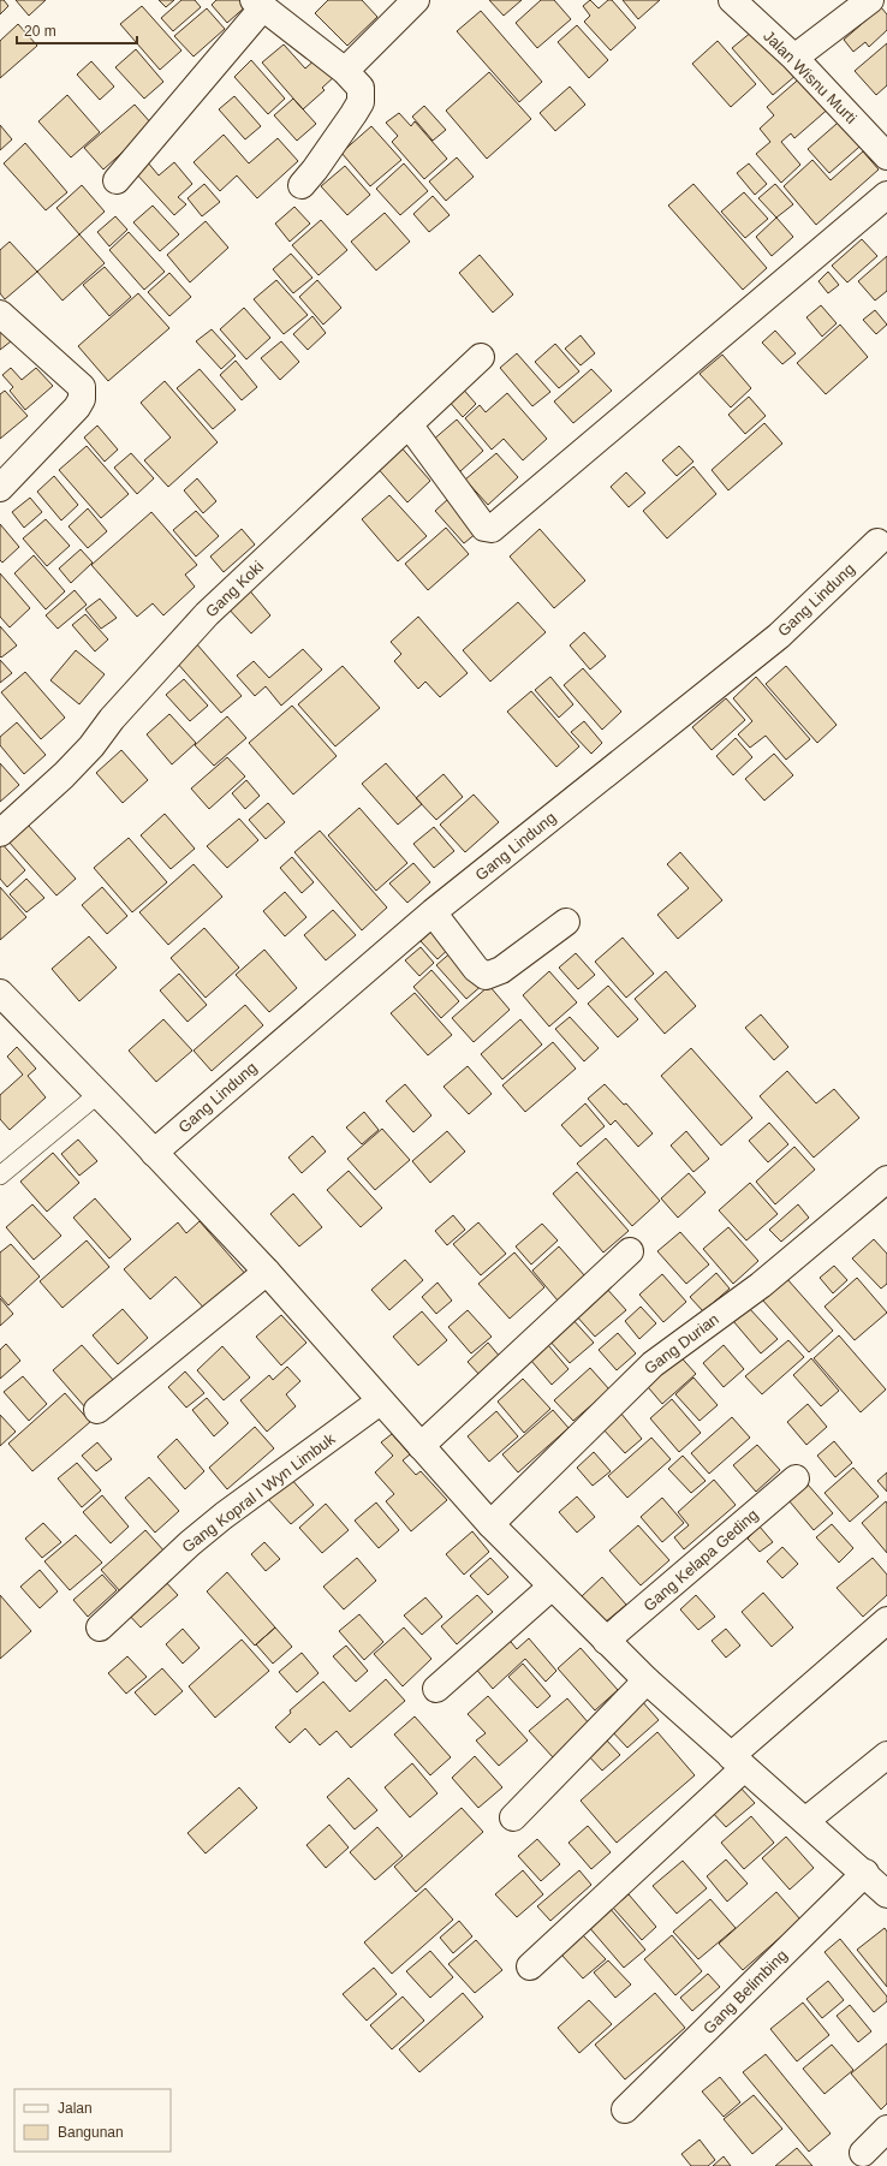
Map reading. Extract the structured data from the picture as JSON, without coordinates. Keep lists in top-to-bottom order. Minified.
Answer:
{"streets":{"street":["Jalan Wisnu Murti","Gang Koki","Gang Lindung","Gang Durian","Gang Kopral I Wyn Limbuk","Gang Kelapa Geding","Gang Belimbing"]},"legend":["Jalan","Bangunan"],"scale_bar":"20 m"}
